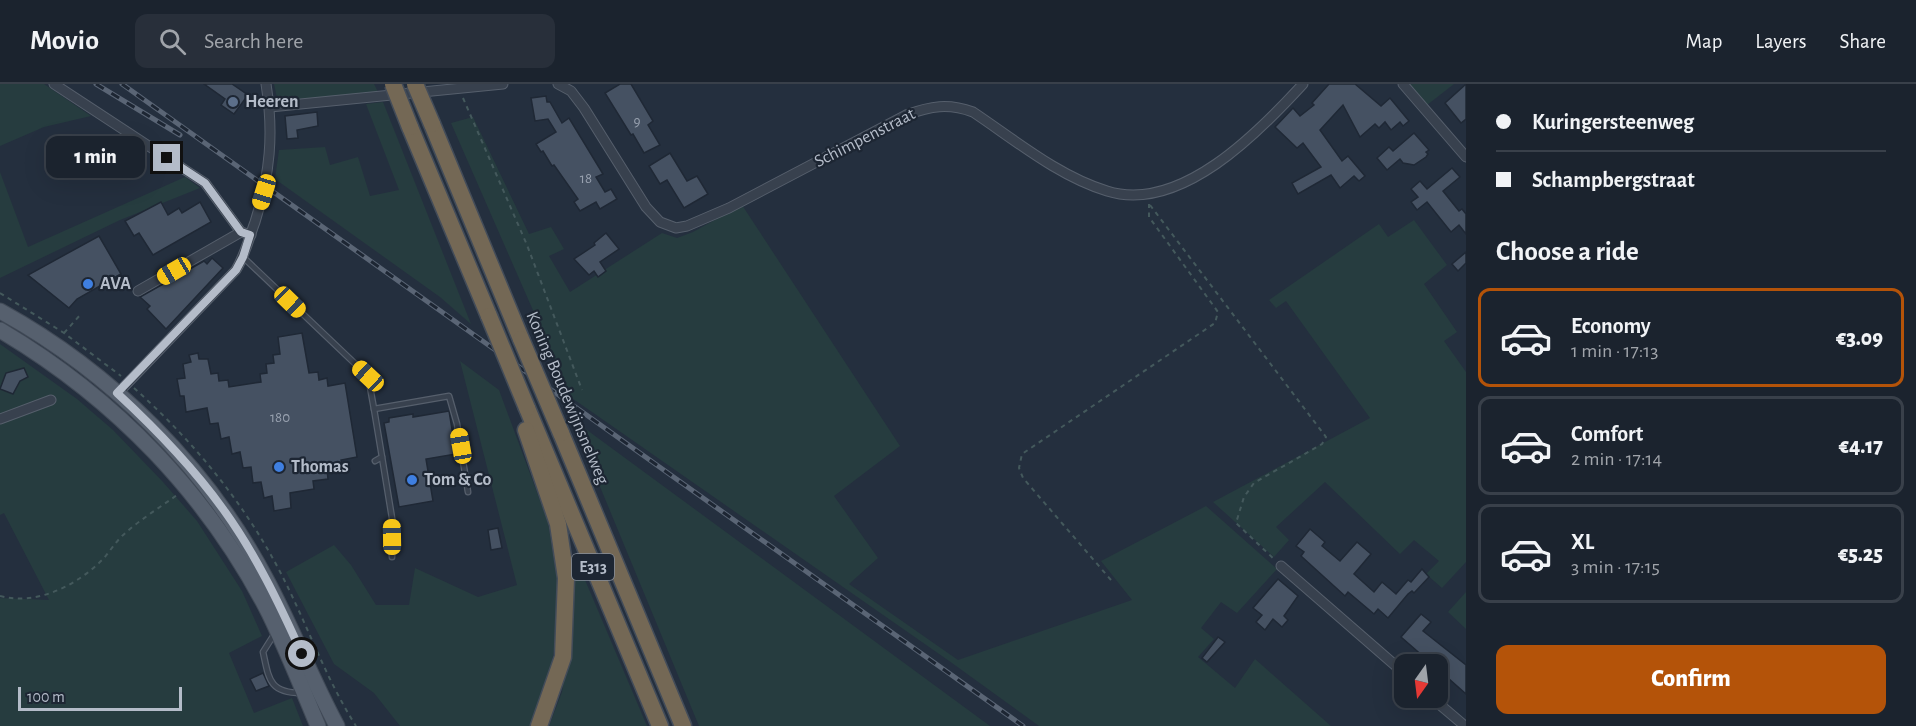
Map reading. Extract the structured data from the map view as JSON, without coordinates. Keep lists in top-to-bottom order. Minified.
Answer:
{"streets":{"highway":["Koning Boudewijnsnelweg","E313"],"street":["Schimpenstraat"]},"places":["Heeren","AVA","Thomas","Tom & Co"],"house_numbers":["9","18","180"],"scale_bar":"100 m","north":"bottom","page":{"header":"Movio","search":"Search here","nav":["Map","Layers","Share"],"banner":["Kuringersteenweg","Schampbergstraat"],"bubble":"1 min","heading":"Choose a ride","list":[{"name":"Economy","note":"1 min · 17:13","value":"€3.09"},{"name":"Comfort","note":"2 min · 17:14","value":"€4.17"},{"name":"XL","note":"3 min · 17:15","value":"€5.25"}],"buttons":"Confirm","scale":"100 m"}}
